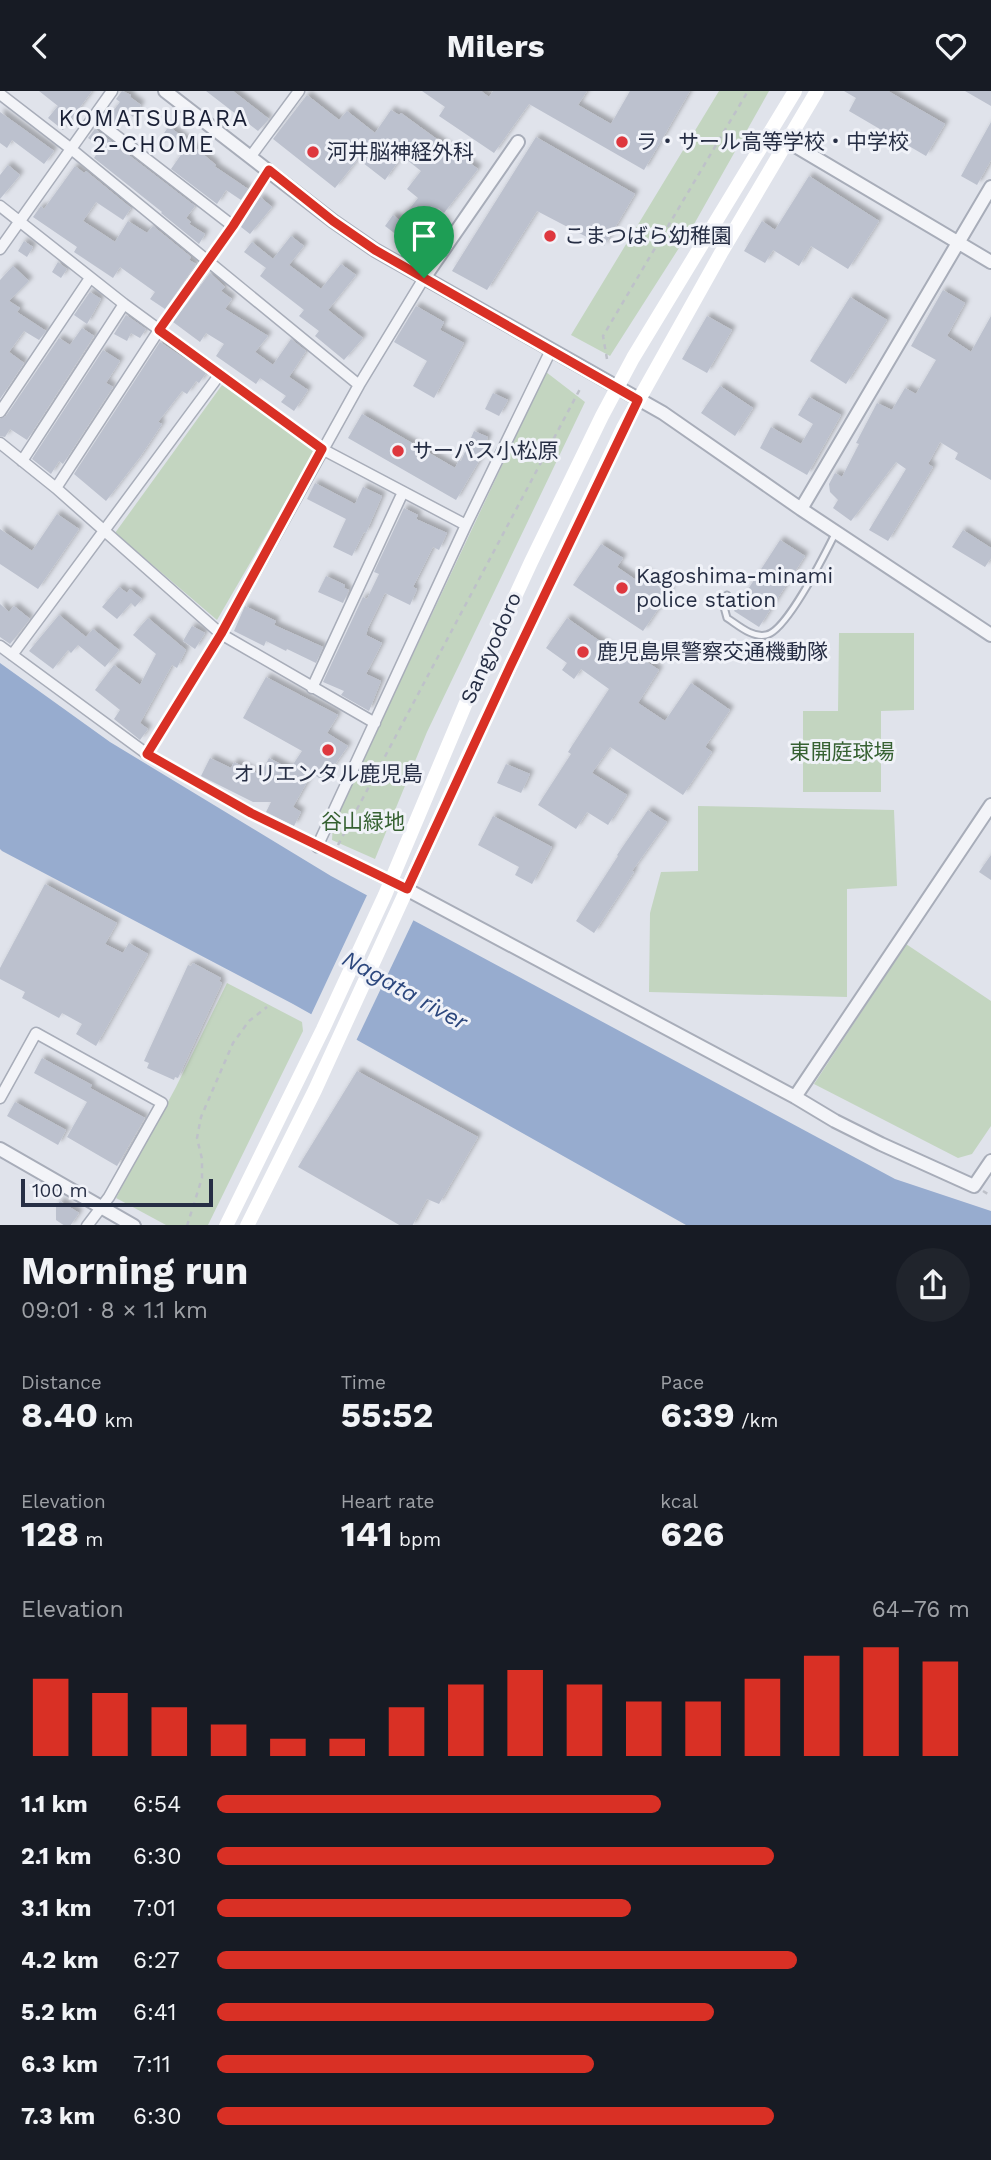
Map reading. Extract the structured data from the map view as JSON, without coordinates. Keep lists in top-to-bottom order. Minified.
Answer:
{"streets":{"main road":["Sangyodoro"]},"districts":["KOMATSUBARA 2-CHOME"],"water":["Nagata river"],"parks":["東開庭球場","谷山緑地"],"places":["ラ・サール高等学校・中学校","河井脳神経外科","こまつばら幼稚園","サーパス小松原","Kagoshima-minami police station","鹿児島県警察交通機動隊","オリエンタル鹿児島"],"scale_bar":"100 m","page":{"header":"Milers","scale":"100 m","heading":["Morning run","09:01 · 8 × 1.1 km"],"stats":[["Distance","8.40 km"],["Time","55:52"],["Pace","6:39 /km"],["Elevation","128 m"],["Heart rate","141 bpm"],["kcal","626"]],"chart":["Elevation","64–76 m"],"list":[{"name":"1.1 km","note":"6:54"},{"name":"2.1 km","note":"6:30"},{"name":"3.1 km","note":"7:01"},{"name":"4.2 km","note":"6:27"},{"name":"5.2 km","note":"6:41"},{"name":"6.3 km","note":"7:11"},{"name":"7.3 km","note":"6:30"}]}}
